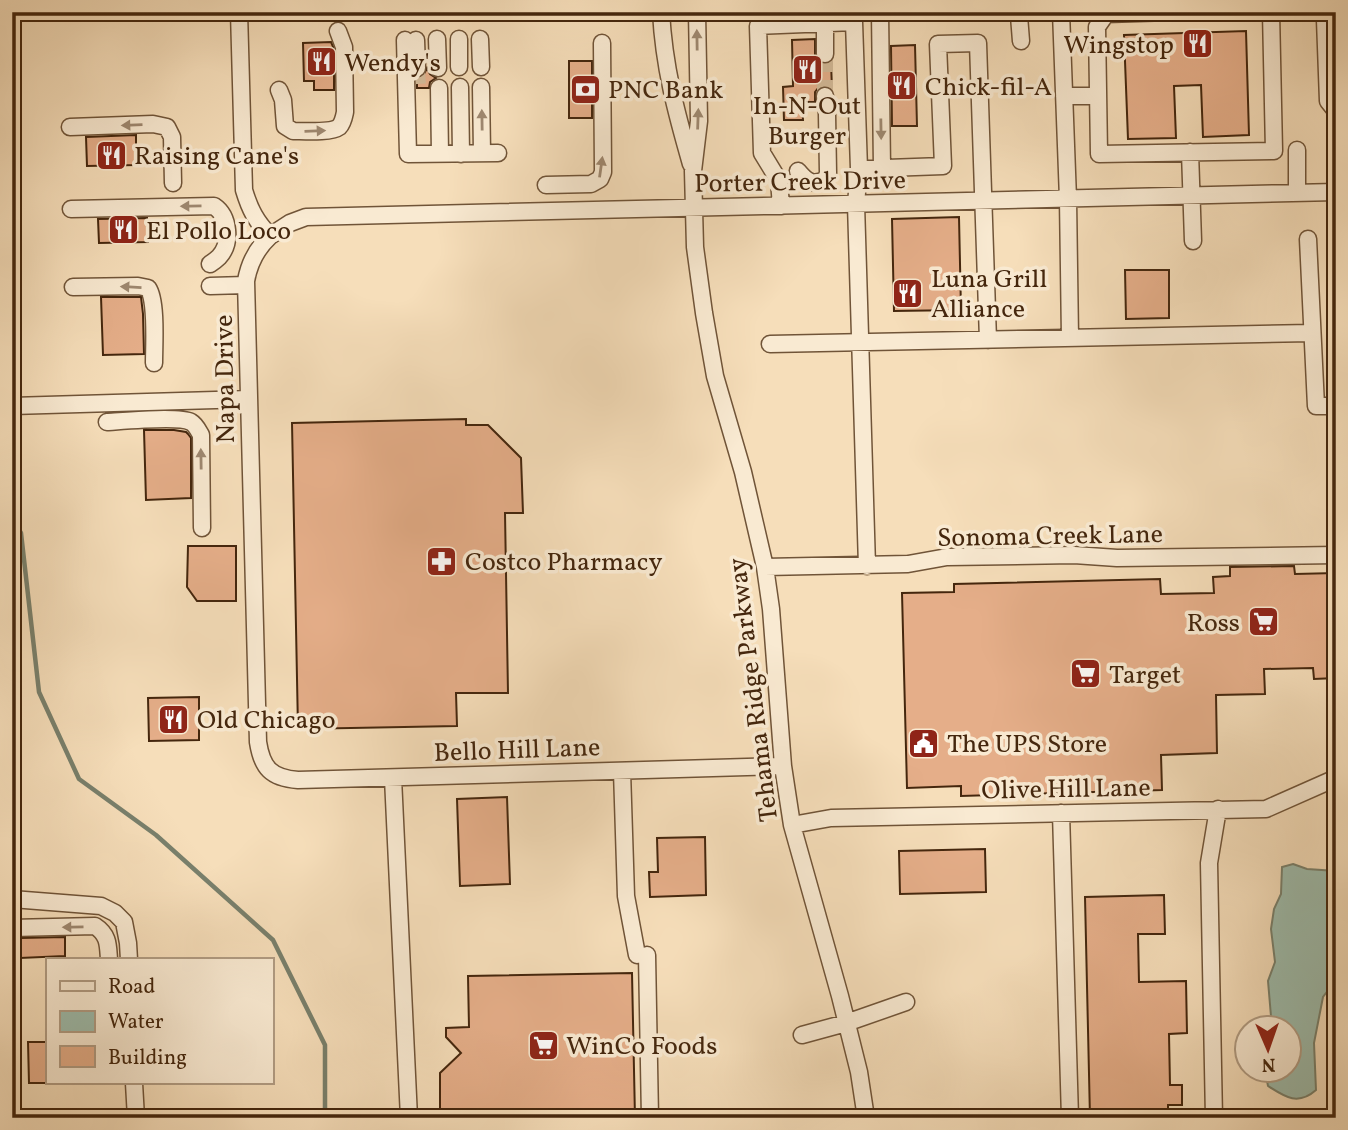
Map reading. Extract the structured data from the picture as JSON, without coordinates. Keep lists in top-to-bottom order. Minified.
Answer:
{"streets":{"street":["Porter Creek Drive","Napa Drive","Sonoma Creek Lane","Tehama Ridge Parkway","Bello Hill Lane","Olive Hill Lane"]},"crossings":[["Porter Creek Drive","Napa Drive"],["Porter Creek Drive","Tehama Ridge Parkway"],["Napa Drive","Bello Hill Lane"],["Sonoma Creek Lane","Tehama Ridge Parkway"],["Tehama Ridge Parkway","Bello Hill Lane"],["Tehama Ridge Parkway","Olive Hill Lane"]],"places":{"restaurant":["Wingstop","Wendy's","In-N-Out Burger","Chick-fil-A","Raising Cane's","El Pollo Loco","Luna Grill Alliance","Old Chicago"],"bank":["PNC Bank"],"pharmacy":["Costco Pharmacy"],"supermarket":["Ross","Target","WinCo Foods"],"public building":["The UPS Store"]},"legend":["Road","Water","Building"],"north":"bottom"}
